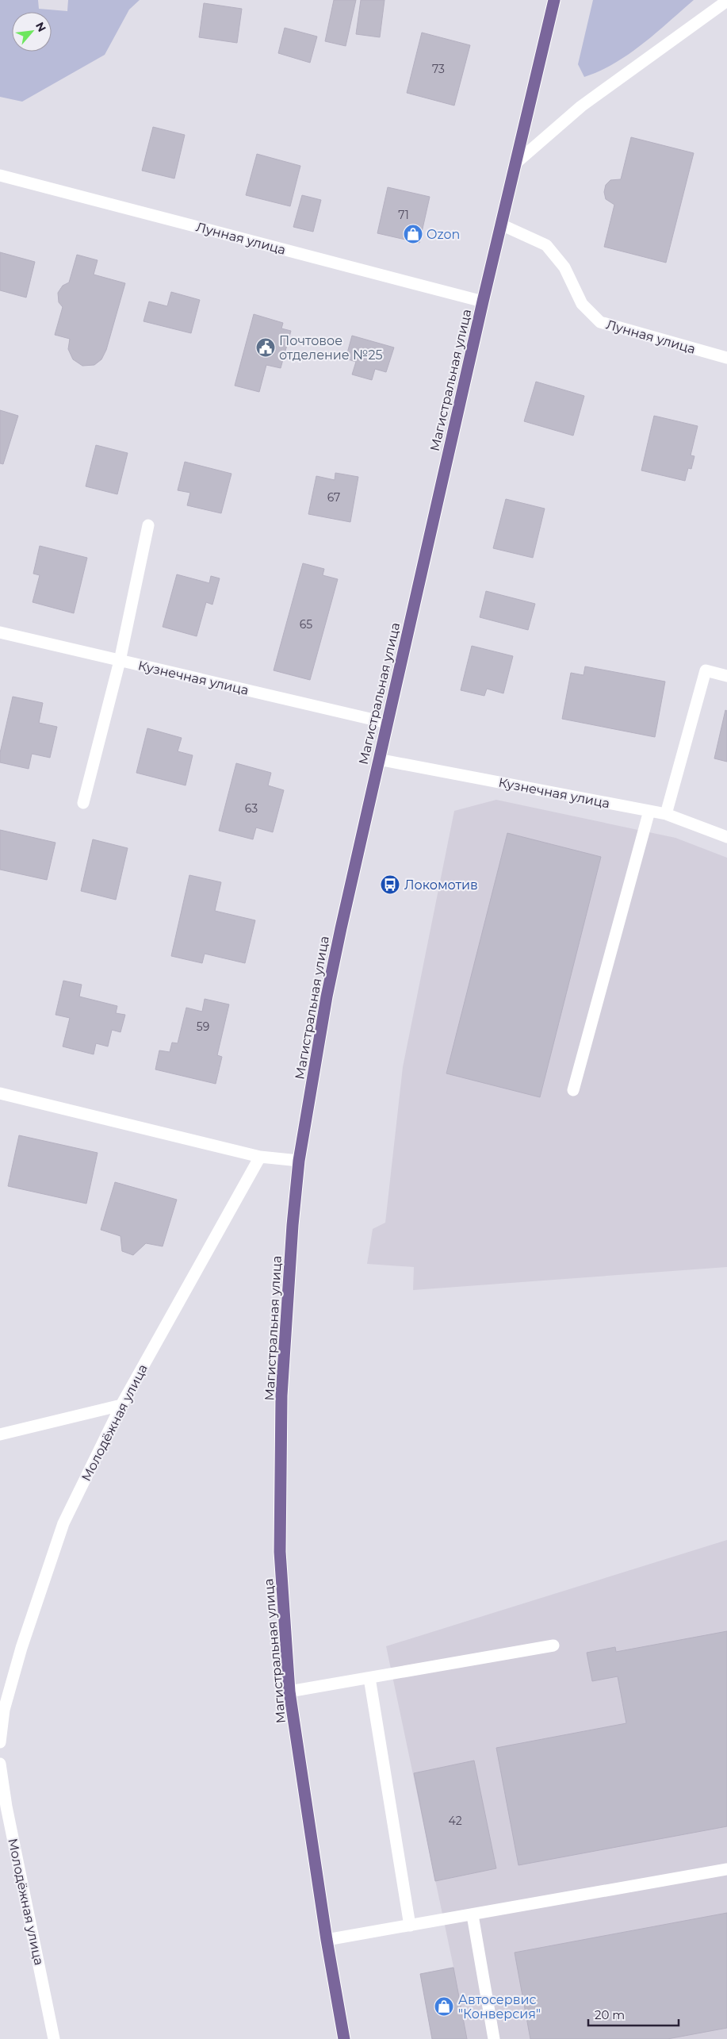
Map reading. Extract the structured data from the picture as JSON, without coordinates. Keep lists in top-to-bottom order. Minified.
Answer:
{"streets":{"main road":["Магистральная улица"],"street":["Лунная улица","Кузнечная улица","Молодёжная улица"]},"crossings":[["Лунная улица","Магистральная улица"],["Магистральная улица","Кузнечная улица"]],"places":{"shop":["Ozon","Автосервис \"Конверсия\""],"public building":["Почтовое отделение №25"],"bus stop":["Локомотив"]},"house_numbers":["73","71","67","65","63","59","42"],"scale_bar":"20 m","north":"top right"}
